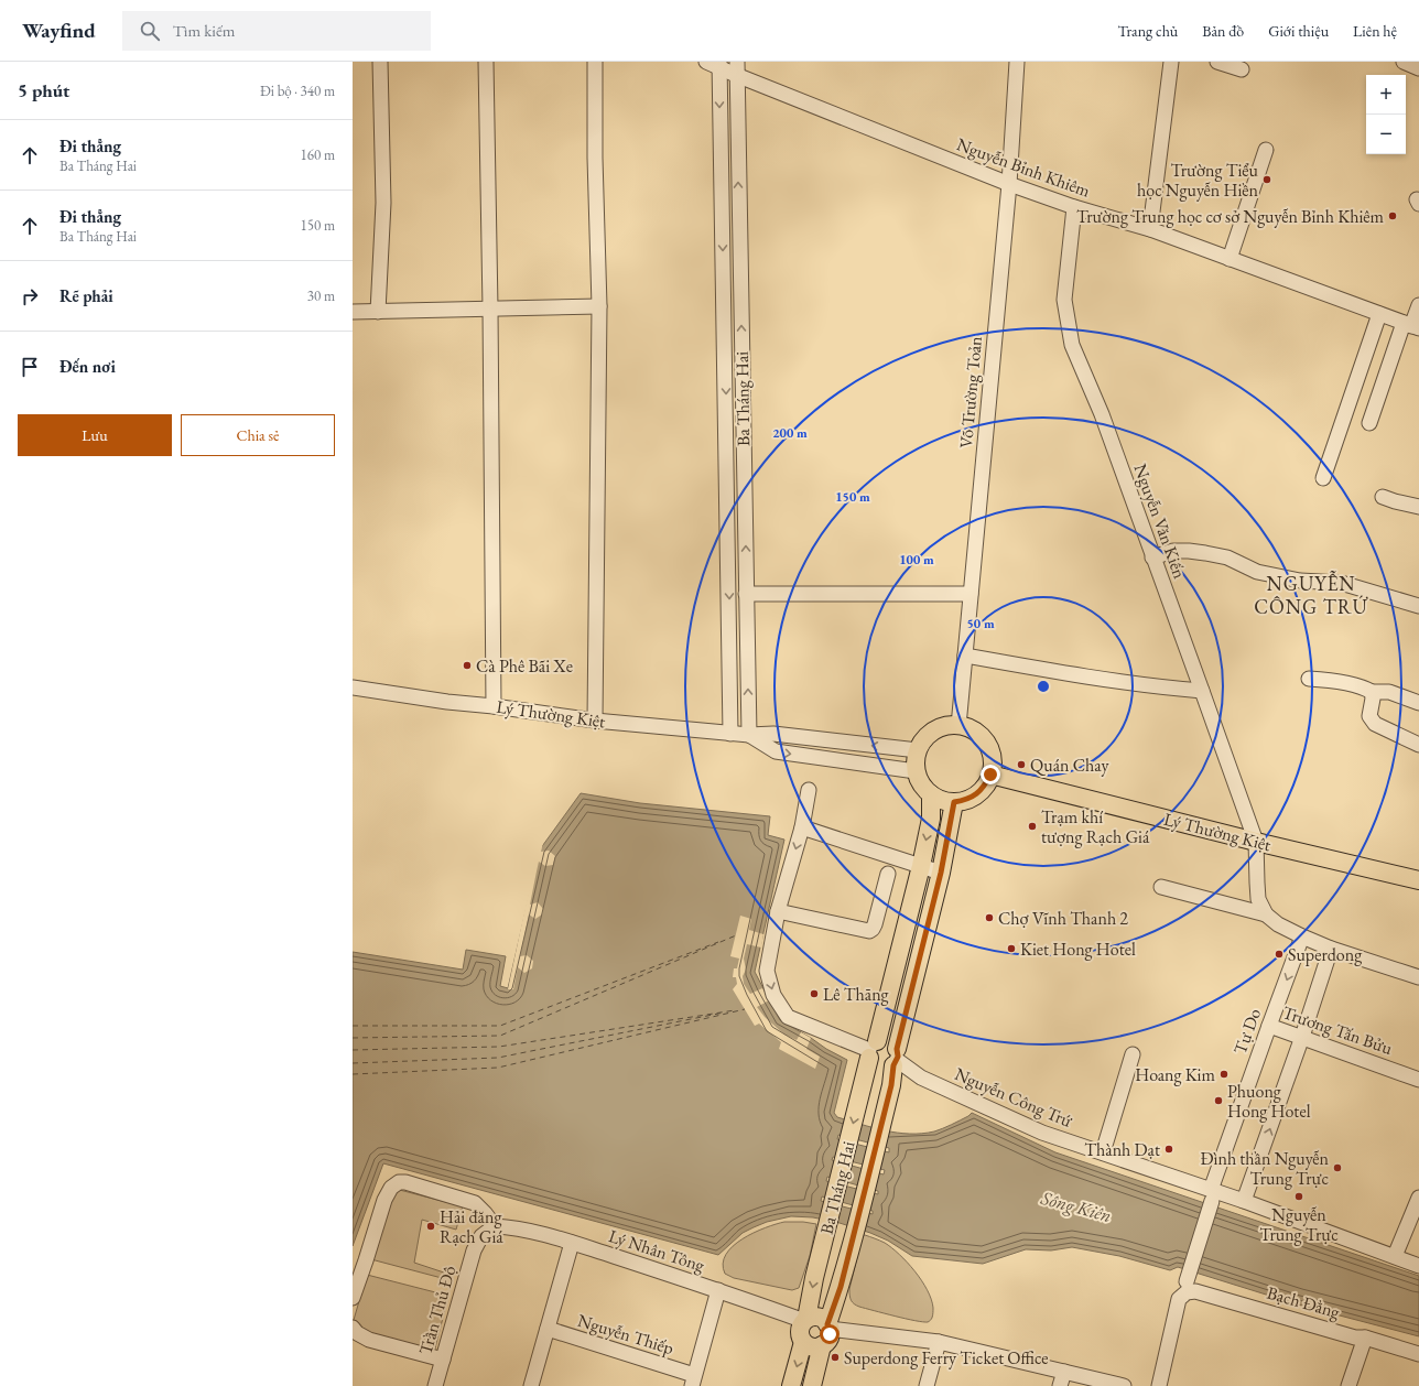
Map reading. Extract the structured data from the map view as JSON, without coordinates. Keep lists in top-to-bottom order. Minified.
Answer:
{"streets":{"main road":["Ba Tháng Hai","Lý Thường Kiệt"],"street":["Nguyễn Bỉnh Khiêm","Võ Trường Toản","Nguyễn Văn Kiến","Trương Tấn Bửu","Tự Do","Nguyễn Công Trứ","Lý Nhân Tông","Bạch Đằng","Trần Thủ Độ","Nguyễn Thiếp"]},"crossings":[["Nguyễn Bỉnh Khiêm","Võ Trường Toản"],["Nguyễn Bỉnh Khiêm","Ba Tháng Hai"],["Nguyễn Bỉnh Khiêm","Nguyễn Văn Kiến"],["Võ Trường Toản","Ba Tháng Hai"],["Võ Trường Toản","Lý Thường Kiệt"],["Ba Tháng Hai","Lý Thường Kiệt"],["Ba Tháng Hai","Nguyễn Công Trứ"],["Ba Tháng Hai","Lý Nhân Tông"],["Nguyễn Văn Kiến","Lý Thường Kiệt"],["Trương Tấn Bửu","Tự Do"],["Tự Do","Nguyễn Công Trứ"],["Lý Nhân Tông","Trần Thủ Độ"]],"districts":["NGUYỄN CÔNG TRỨ"],"water":["Sông Kiên"],"places":["Trường Tiểu học Nguyễn Hiền","Trường Trung học cơ sở Nguyễn Bỉnh Khiêm","Cà Phê Bãi Xe","Quán Chay","Trạm khí tượng Rạch Giá","Chợ Vĩnh Thanh 2","Kiet Hong Hotel","Superdong","Lê Thāng","Hoang Kim","Phuong Hong Hotel","Thành Dạt","Đình thần Nguyễn Trung Trực","Nguyễn Trung Trực","Hải đăng Rạch Giá","Superdong Ferry Ticket Office"],"page":{"header":"Wayfind","search":"Tìm kiếm","nav":["Trang chủ","Bản đồ","Giới thiệu","Liên hệ"],"heading":["5 phút","Đi bộ · 340 m"],"map_buttons":["+","−"],"list":[["Đi thẳng","Ba Tháng Hai","160 m"],["Đi thẳng","Ba Tháng Hai","150 m"],["Rẽ phải","30 m"],"Đến nơi"],"buttons":["Lưu","Chia sẻ"]},"rings":["200 m","150 m","100 m","50 m"]}
